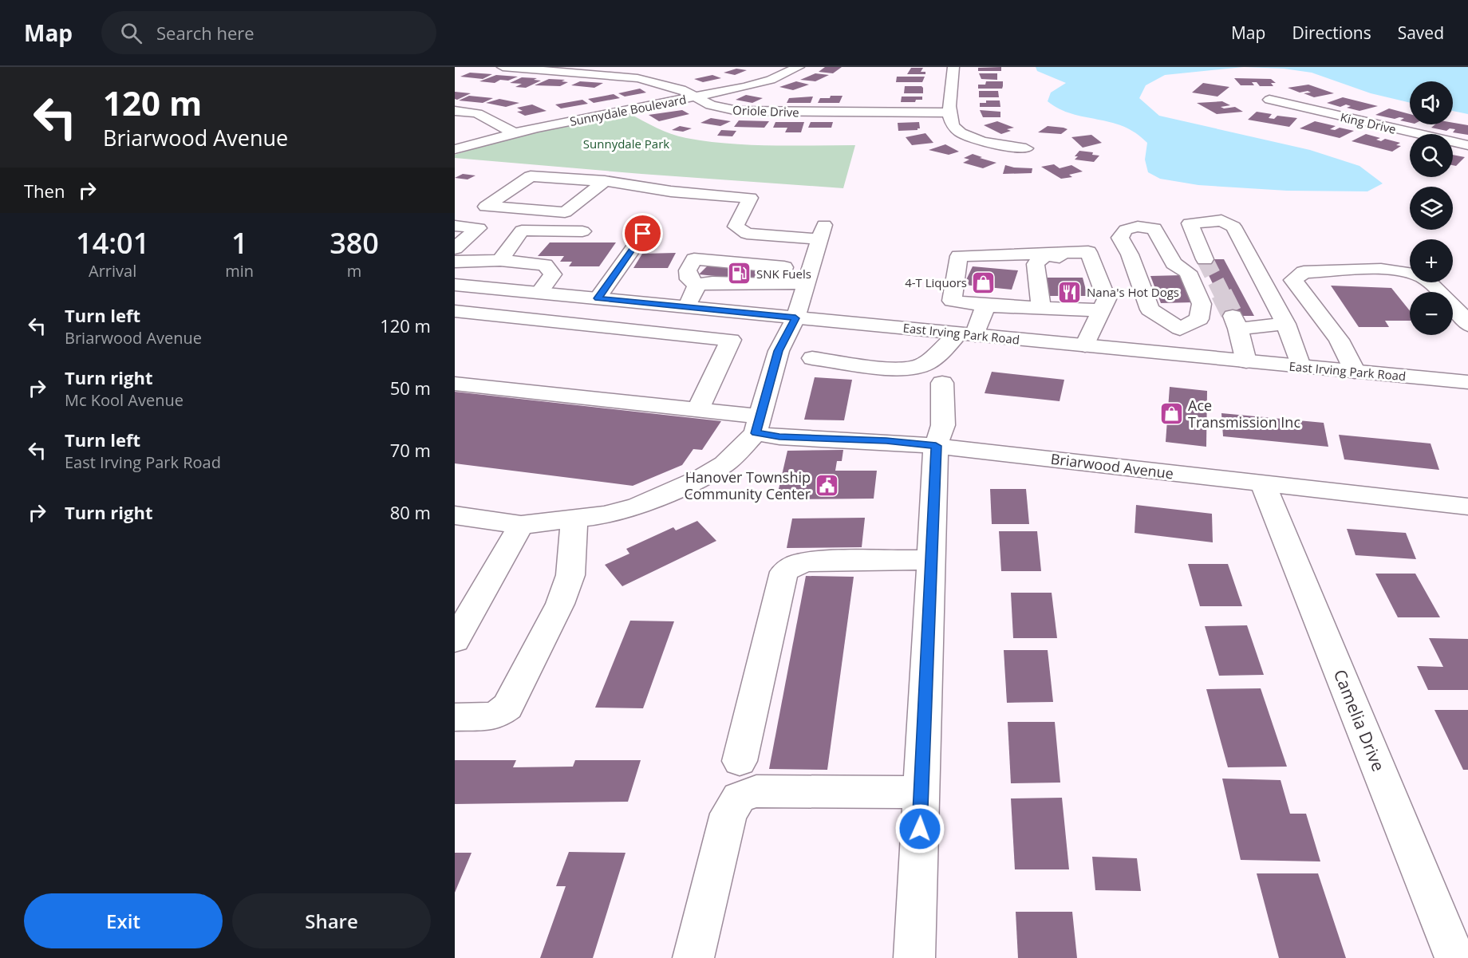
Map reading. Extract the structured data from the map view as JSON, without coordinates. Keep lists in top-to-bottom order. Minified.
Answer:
{"streets":{"street":["Sunnydale Boulevard","Oriole Drive","King Drive","East Irving Park Road","Briarwood Avenue","Camelia Drive"]},"crossings":[["Sunnydale Boulevard","Oriole Drive"],["Briarwood Avenue","Camelia Drive"]],"parks":["Sunnydale Park"],"places":{"fuel station":["SNK Fuels"],"shop":["4-T Liquors","Ace Transmission Inc"],"restaurant":["Nana's Hot Dogs"],"public building":["Hanover Township Community Center"]},"page":{"header":"Map","search":"Search here","nav":["Map","Directions","Saved"],"turn":["120 m","Briarwood Avenue"],"map_buttons":["+","−"],"then":"Then","eta":["14:01","Arrival","1","min","380","m"],"list":[{"name":"Turn left","note":"Briarwood Avenue","value":"120 m"},{"name":"Turn right","note":"Mc Kool Avenue","value":"50 m"},{"name":"Turn left","note":"East Irving Park Road","value":"70 m"},{"name":"Turn right","value":"80 m"}],"buttons":["Exit","Share"]}}
